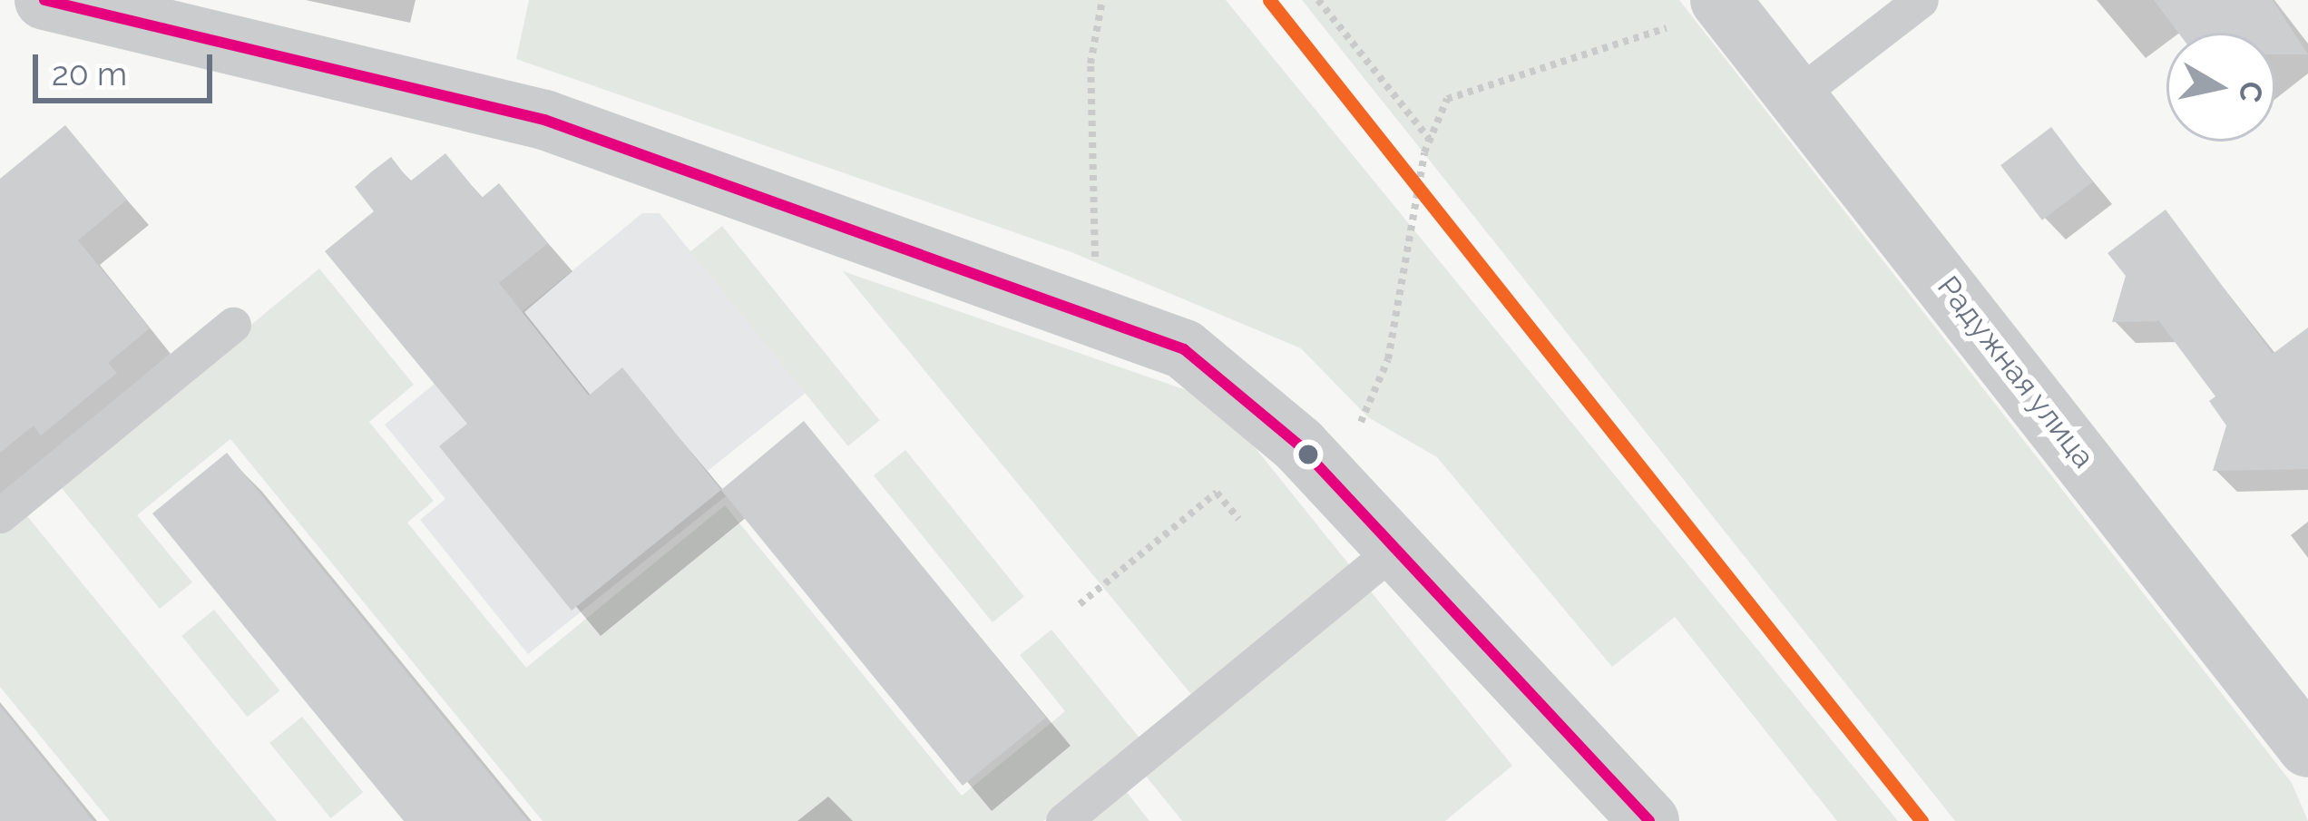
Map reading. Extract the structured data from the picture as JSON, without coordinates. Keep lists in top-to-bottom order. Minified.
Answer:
{"streets":{"street":["Радужная улица"]},"scale_bar":"20 m","north":"right"}
